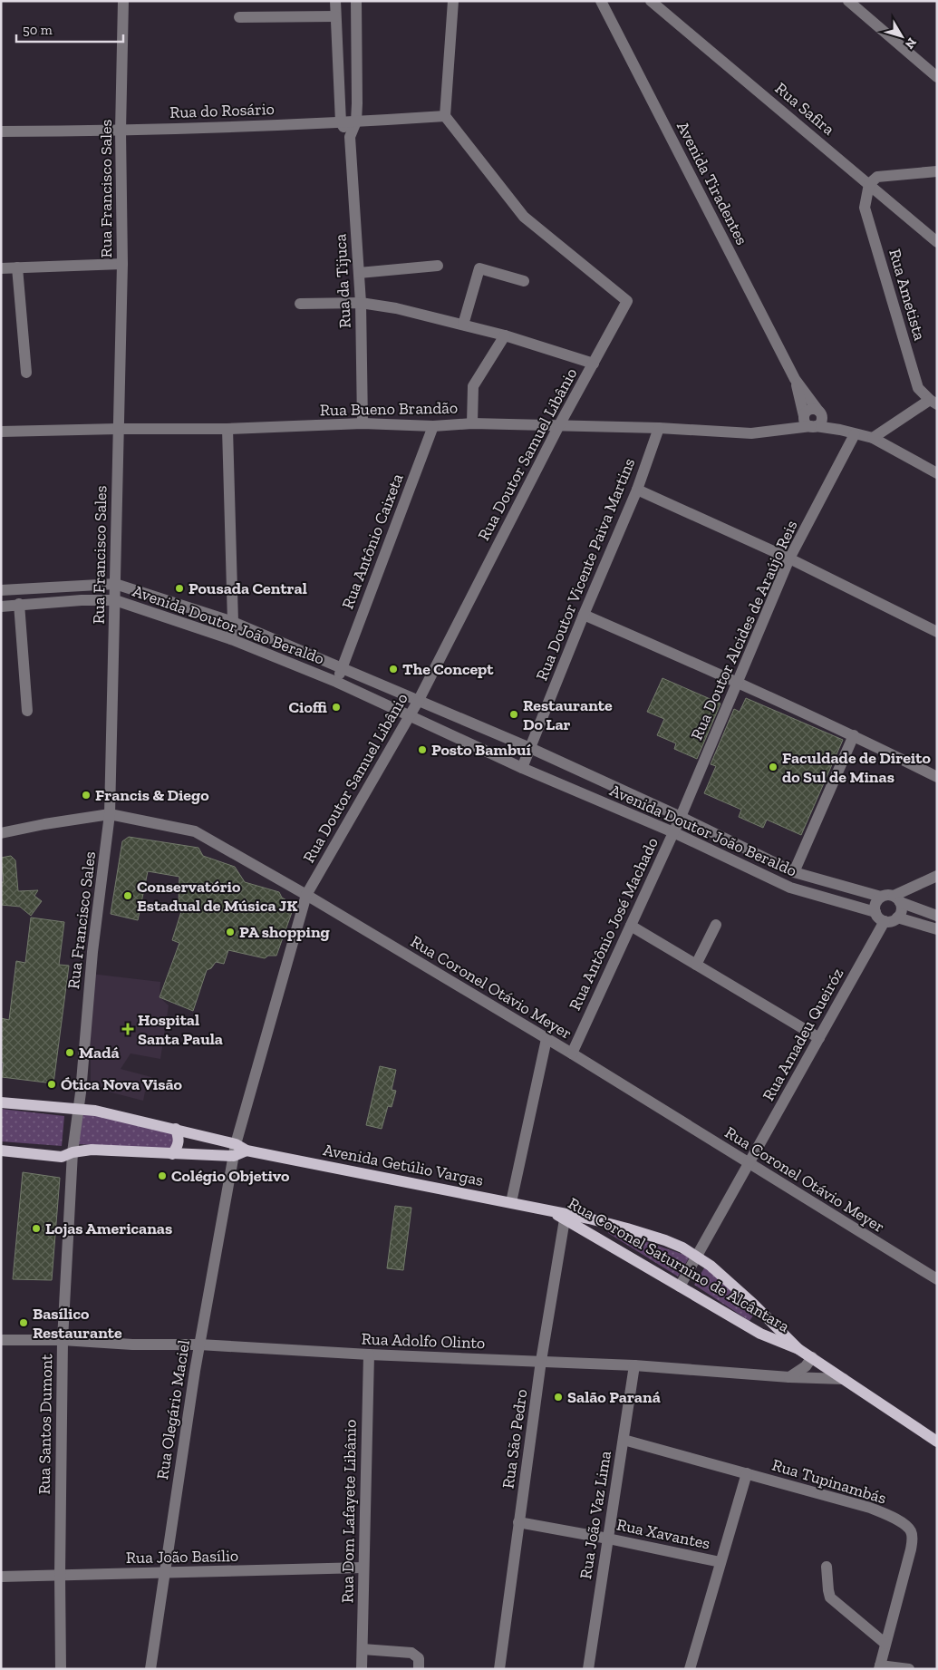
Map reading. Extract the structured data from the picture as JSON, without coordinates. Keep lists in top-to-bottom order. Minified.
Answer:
{"streets":{"main road":["Avenida Getúlio Vargas","Rua Coronel Saturnino de Alcântara"],"street":["Rua Safira","Rua do Rosário","Avenida Tiradentes","Rua Francisco Sales","Rua da Tijuca","Rua Ametista","Rua Bueno Brandão","Rua Doutor Samuel Libânio","Rua Antônio Caixeta","Rua Doutor Vicente Paiva Martins","Avenida Doutor João Beraldo","Rua Doutor Alcides de Araújo Reis","Rua Antônio José Machado","Rua Coronel Otávio Meyer","Rua Amadeu Queiróz","Rua Adolfo Olinto","Rua Olegário Maciel","Rua Santos Dumont","Rua São Pedro","Rua Tupinambás","Rua Dom Lafayete Libânio","Rua João Vaz Lima","Rua Xavantes","Rua João Basílio"]},"crossings":[["Rua Safira","Rua Ametista"],["Rua do Rosário","Rua Francisco Sales"],["Rua do Rosário","Rua da Tijuca"],["Rua do Rosário","Rua Doutor Samuel Libânio"],["Avenida Tiradentes","Rua Bueno Brandão"],["Rua Francisco Sales","Rua Bueno Brandão"],["Rua Francisco Sales","Avenida Doutor João Beraldo"],["Rua Francisco Sales","Rua Coronel Otávio Meyer"],["Rua Francisco Sales","Avenida Getúlio Vargas"],["Rua Francisco Sales","Rua Santos Dumont"],["Rua da Tijuca","Rua Bueno Brandão"],["Rua Bueno Brandão","Rua Doutor Samuel Libânio"],["Rua Bueno Brandão","Rua Antônio Caixeta"],["Rua Bueno Brandão","Rua Doutor Vicente Paiva Martins"],["Rua Doutor Samuel Libânio","Avenida Doutor João Beraldo"],["Rua Doutor Samuel Libânio","Rua Coronel Otávio Meyer"],["Rua Doutor Samuel Libânio","Avenida Getúlio Vargas"],["Rua Doutor Samuel Libânio","Rua Olegário Maciel"],["Rua Antônio Caixeta","Avenida Doutor João Beraldo"],["Rua Doutor Vicente Paiva Martins","Avenida Doutor João Beraldo"],["Avenida Doutor João Beraldo","Rua Doutor Alcides de Araújo Reis"],["Avenida Doutor João Beraldo","Rua Antônio José Machado"],["Avenida Doutor João Beraldo","Rua Amadeu Queiróz"],["Rua Doutor Alcides de Araújo Reis","Rua Antônio José Machado"],["Rua Antônio José Machado","Rua Coronel Otávio Meyer"],["Rua Coronel Otávio Meyer","Rua Amadeu Queiróz"],["Rua Amadeu Queiróz","Rua Coronel Saturnino de Alcântara"],["Avenida Getúlio Vargas","Rua Coronel Saturnino de Alcântara"],["Avenida Getúlio Vargas","Rua Olegário Maciel"],["Avenida Getúlio Vargas","Rua São Pedro"],["Rua Coronel Saturnino de Alcântara","Rua Adolfo Olinto"],["Rua Coronel Saturnino de Alcântara","Rua São Pedro"],["Rua Adolfo Olinto","Rua Olegário Maciel"],["Rua Adolfo Olinto","Rua Santos Dumont"],["Rua Adolfo Olinto","Rua São Pedro"],["Rua Adolfo Olinto","Rua Dom Lafayete Libânio"],["Rua Adolfo Olinto","Rua João Vaz Lima"],["Rua Olegário Maciel","Rua João Basílio"],["Rua Santos Dumont","Rua João Basílio"],["Rua São Pedro","Rua Xavantes"],["Rua Tupinambás","Rua João Vaz Lima"],["Rua Dom Lafayete Libânio","Rua João Basílio"],["Rua João Vaz Lima","Rua Xavantes"]],"places":{"other":["Pousada Central","The Concept","Cioffi","Restaurante Do Lar","Posto Bambuí","Faculdade de Direito do Sul de Minas","Francis & Diego","Conservatório Estadual de Música JK","PA shopping","Madá","Ótica Nova Visão","Colégio Objetivo","Lojas Americanas","Basílico Restaurante","Salão Paraná"],"health":["Hospital Santa Paula"]},"scale_bar":"50 m","north":"bottom right"}
